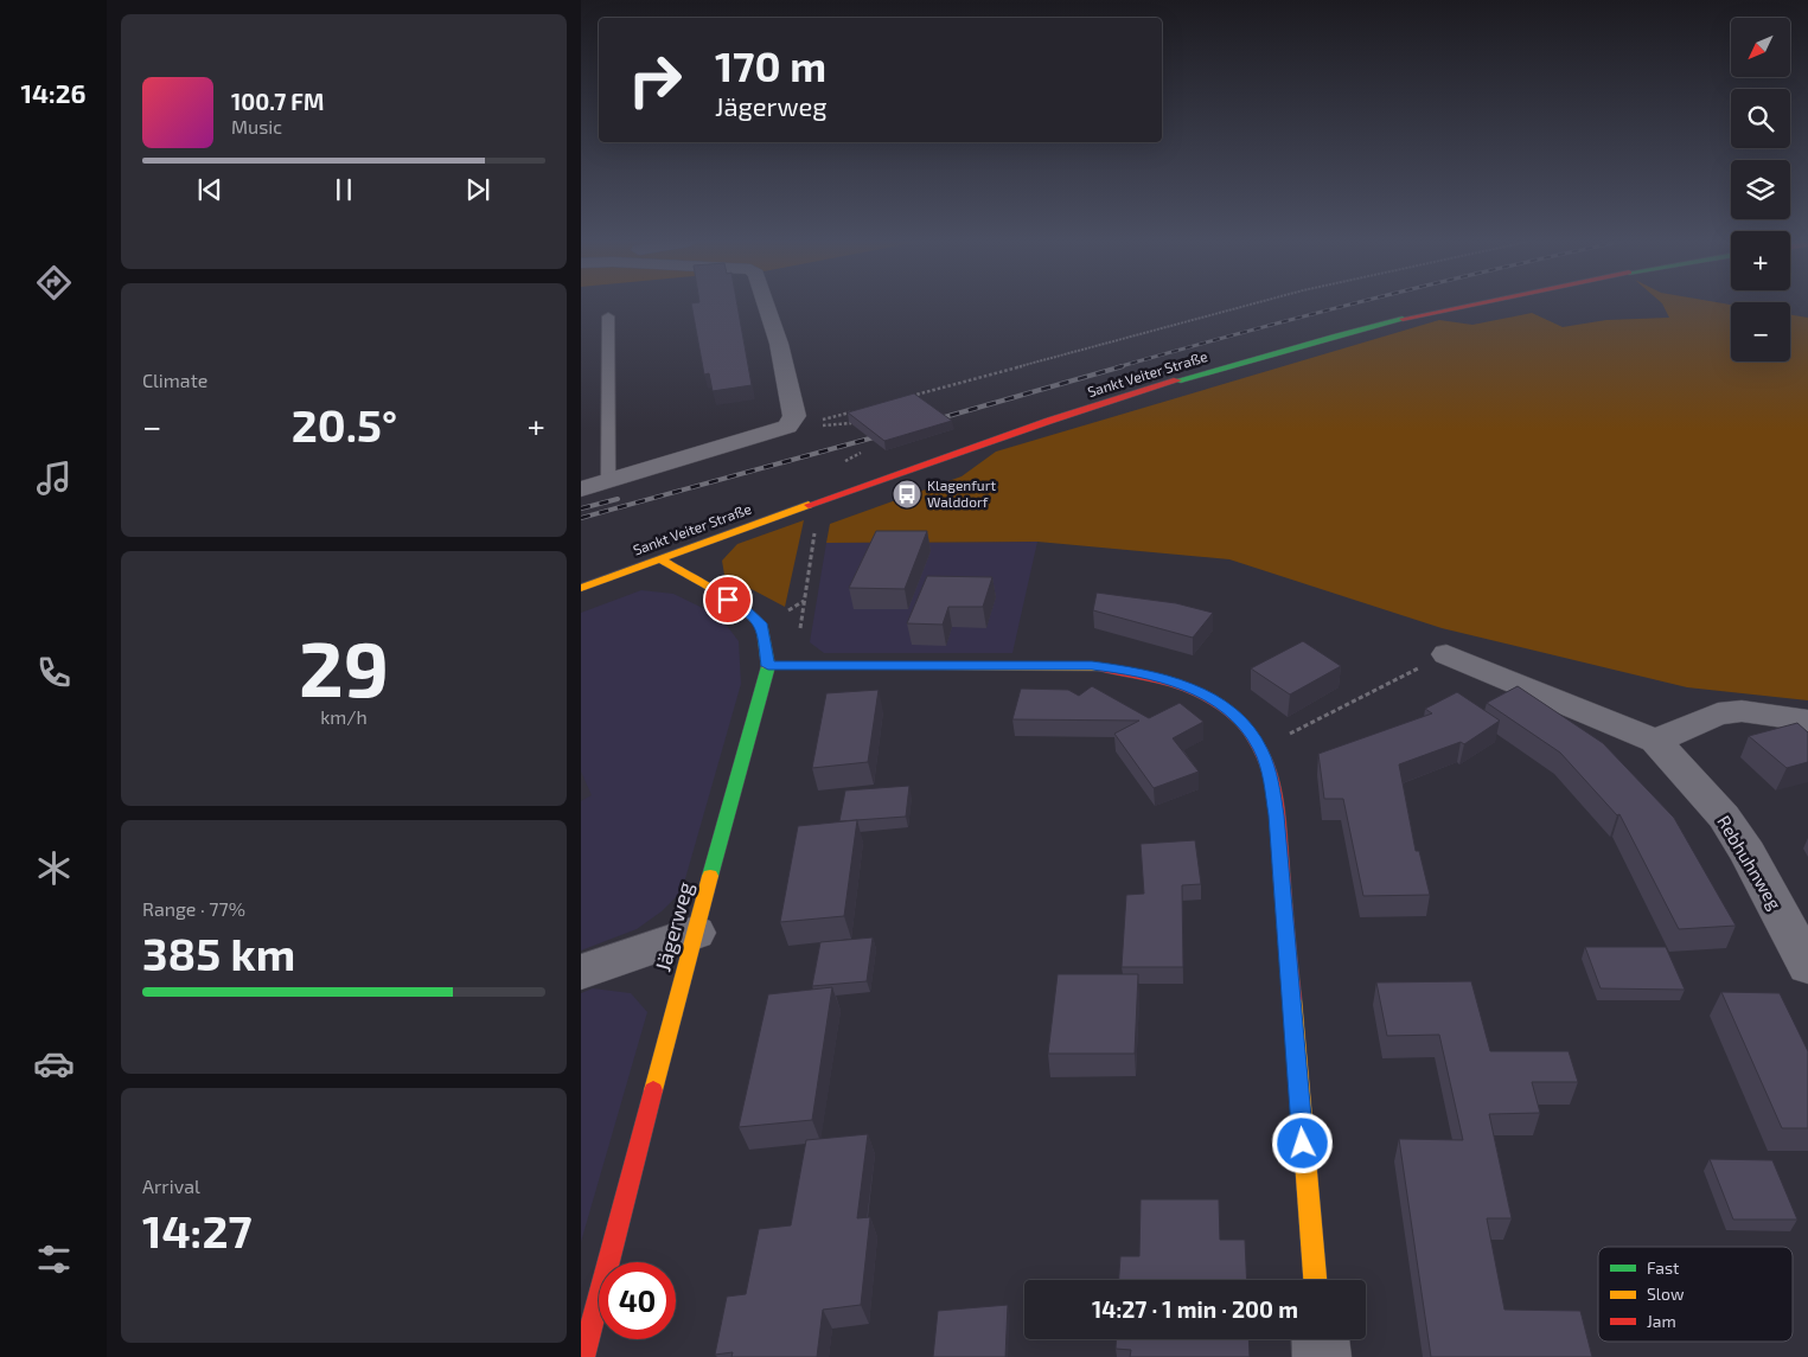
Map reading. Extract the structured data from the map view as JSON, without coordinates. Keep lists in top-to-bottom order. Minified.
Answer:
{"streets":{"main road":["Sankt Veiter Straße","Jägerweg"],"street":["Rebhuhnweg"]},"crossings":[["Sankt Veiter Straße","Jägerweg"]],"places":{"bus stop":["Klagenfurt Walddorf"]},"legend":["Fast","Slow","Jam"],"north":"bottom left","page":{"tabs":"14:26","map_buttons":["+","−"],"turn":["170 m","Jägerweg"],"song":["100.7 FM","Music"],"tile":["Climate",["29","km/h"],["Range · 77%","385 km"],["Arrival","14:27"]],"heat":["−","20.5°","+"],"limit":"40","trip":"14:27 · 1 min · 200 m"}}
